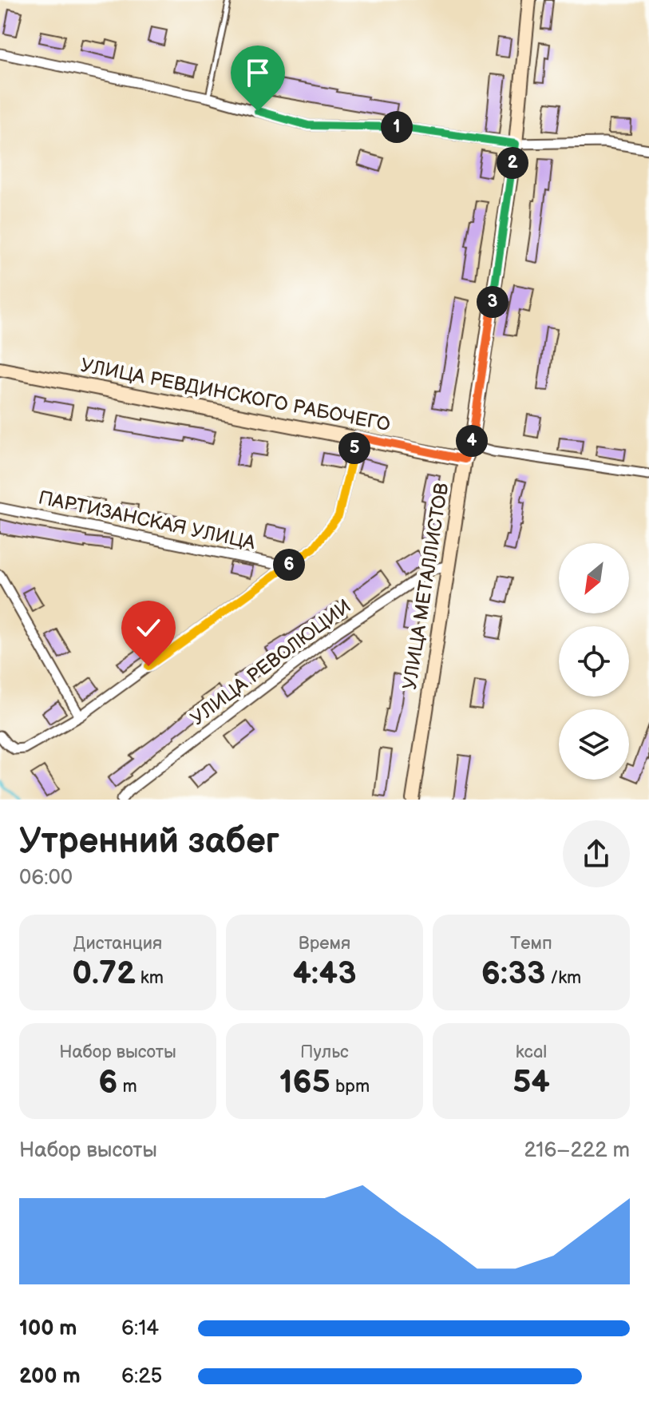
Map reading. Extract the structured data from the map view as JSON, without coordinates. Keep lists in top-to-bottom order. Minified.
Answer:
{"streets":{"street":["УЛИЦА РЕВДИНСКОГО РАБОЧЕГО","ПАРТИЗАНСКАЯ УЛИЦА","УЛИЦА МЕТАЛЛИСТОВ","УЛИЦА РЕВОЛЮЦИИ"]},"crossings":[["УЛИЦА РЕВДИНСКОГО РАБОЧЕГО","УЛИЦА МЕТАЛЛИСТОВ"],["УЛИЦА МЕТАЛЛИСТОВ","УЛИЦА РЕВОЛЮЦИИ"]],"north":"bottom left","page":{"pins":["1","2","3","4","5","6"],"heading":["Утренний забег","06:00"],"stats":[["Дистанция","0.72 km"],["Время","4:43"],["Темп","6:33 /km"],["Набор высоты","6 m"],["Пульс","165 bpm"],["kcal","54"]],"chart":["Набор высоты","216–222 m"],"list":[{"name":"100 m","note":"6:14"},{"name":"200 m","note":"6:25"}]}}
